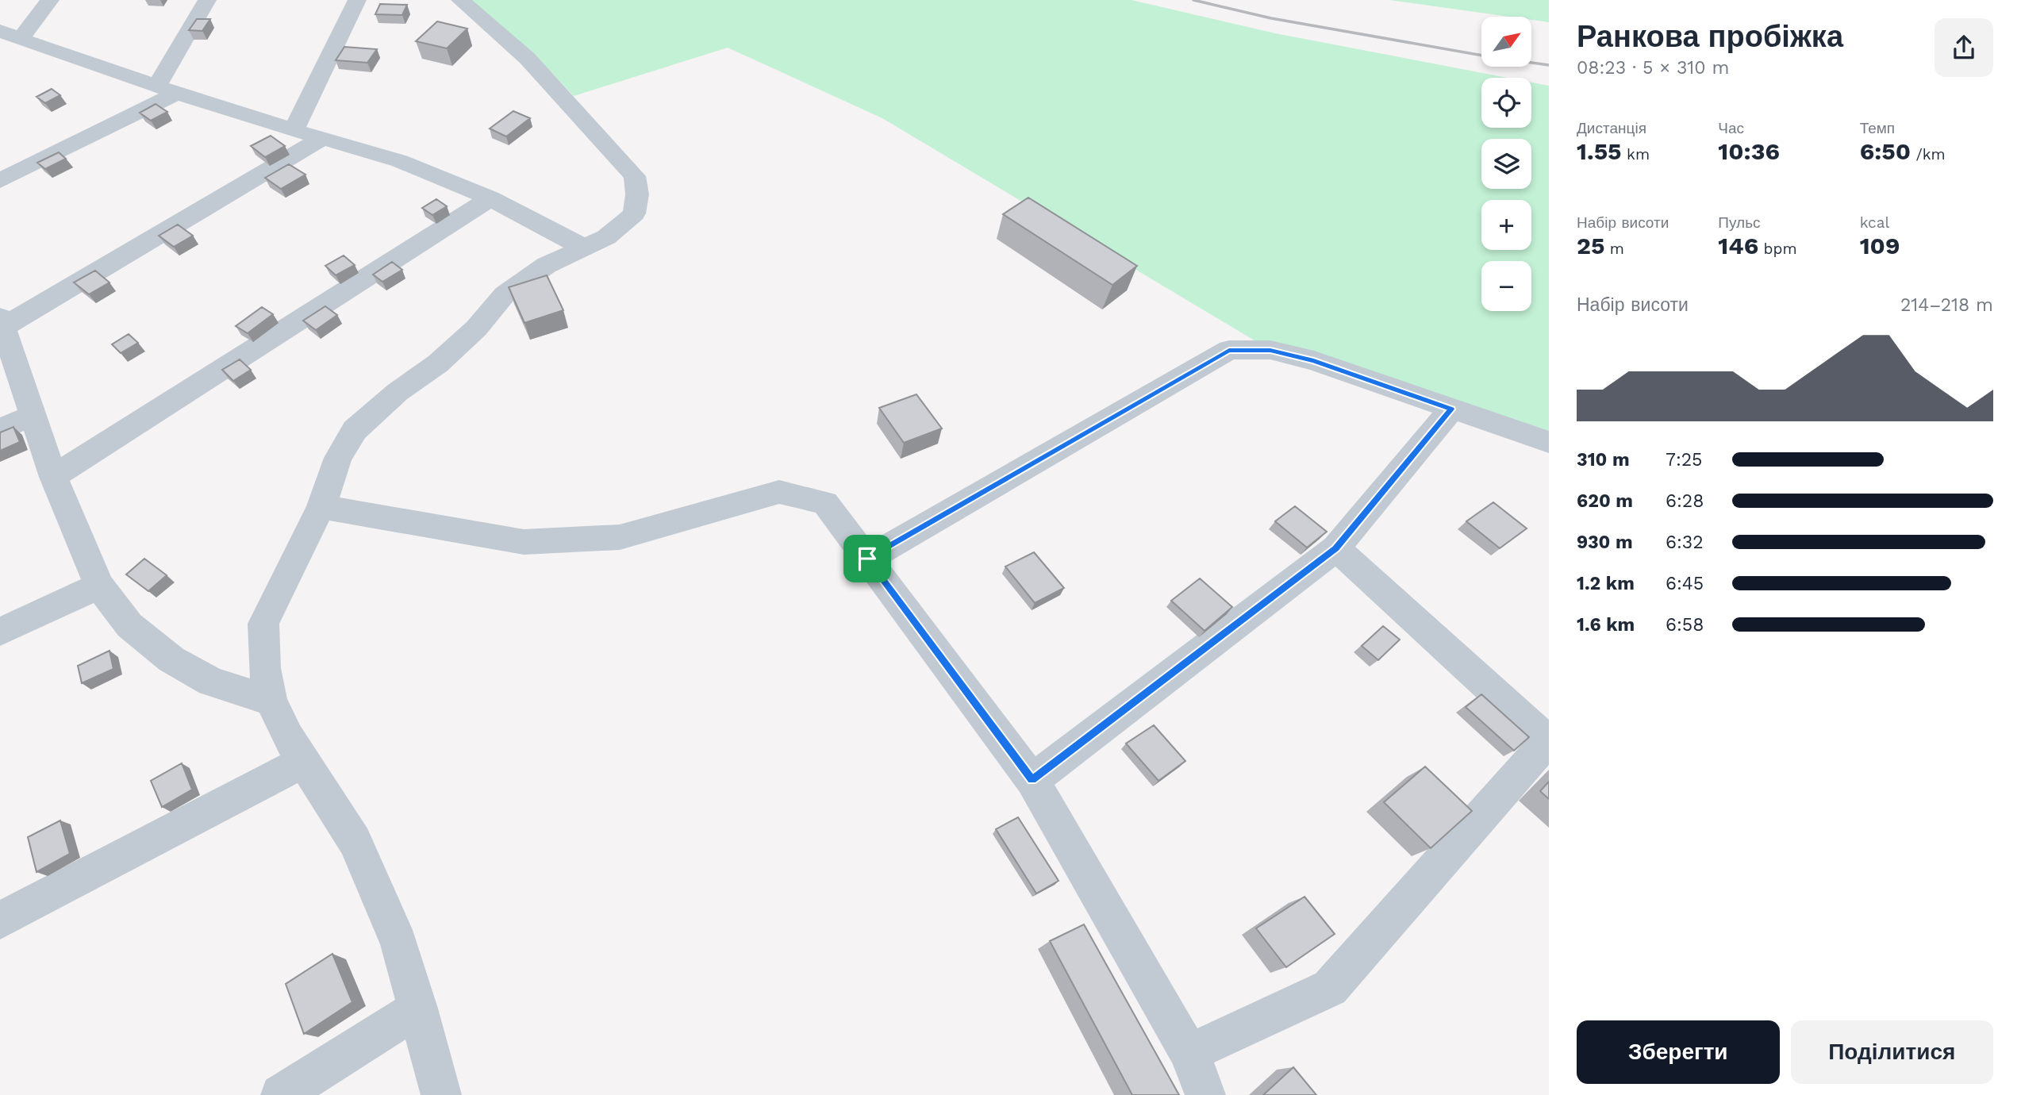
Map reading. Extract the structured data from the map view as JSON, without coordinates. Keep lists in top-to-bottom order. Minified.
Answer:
{"north":"top right","page":{"heading":["Ранкова пробіжка","08:23 · 5 × 310 m"],"map_buttons":["+","−"],"stats":[["Дистанція","1.55 km"],["Час","10:36"],["Темп","6:50 /km"],["Набір висоти","25 m"],["Пульс","146 bpm"],["kcal","109"]],"chart":["Набір висоти","214–218 m"],"list":[{"name":"310 m","note":"7:25"},{"name":"620 m","note":"6:28"},{"name":"930 m","note":"6:32"},{"name":"1.2 km","note":"6:45"},{"name":"1.6 km","note":"6:58"}],"buttons":["Зберегти","Поділитися"]}}
